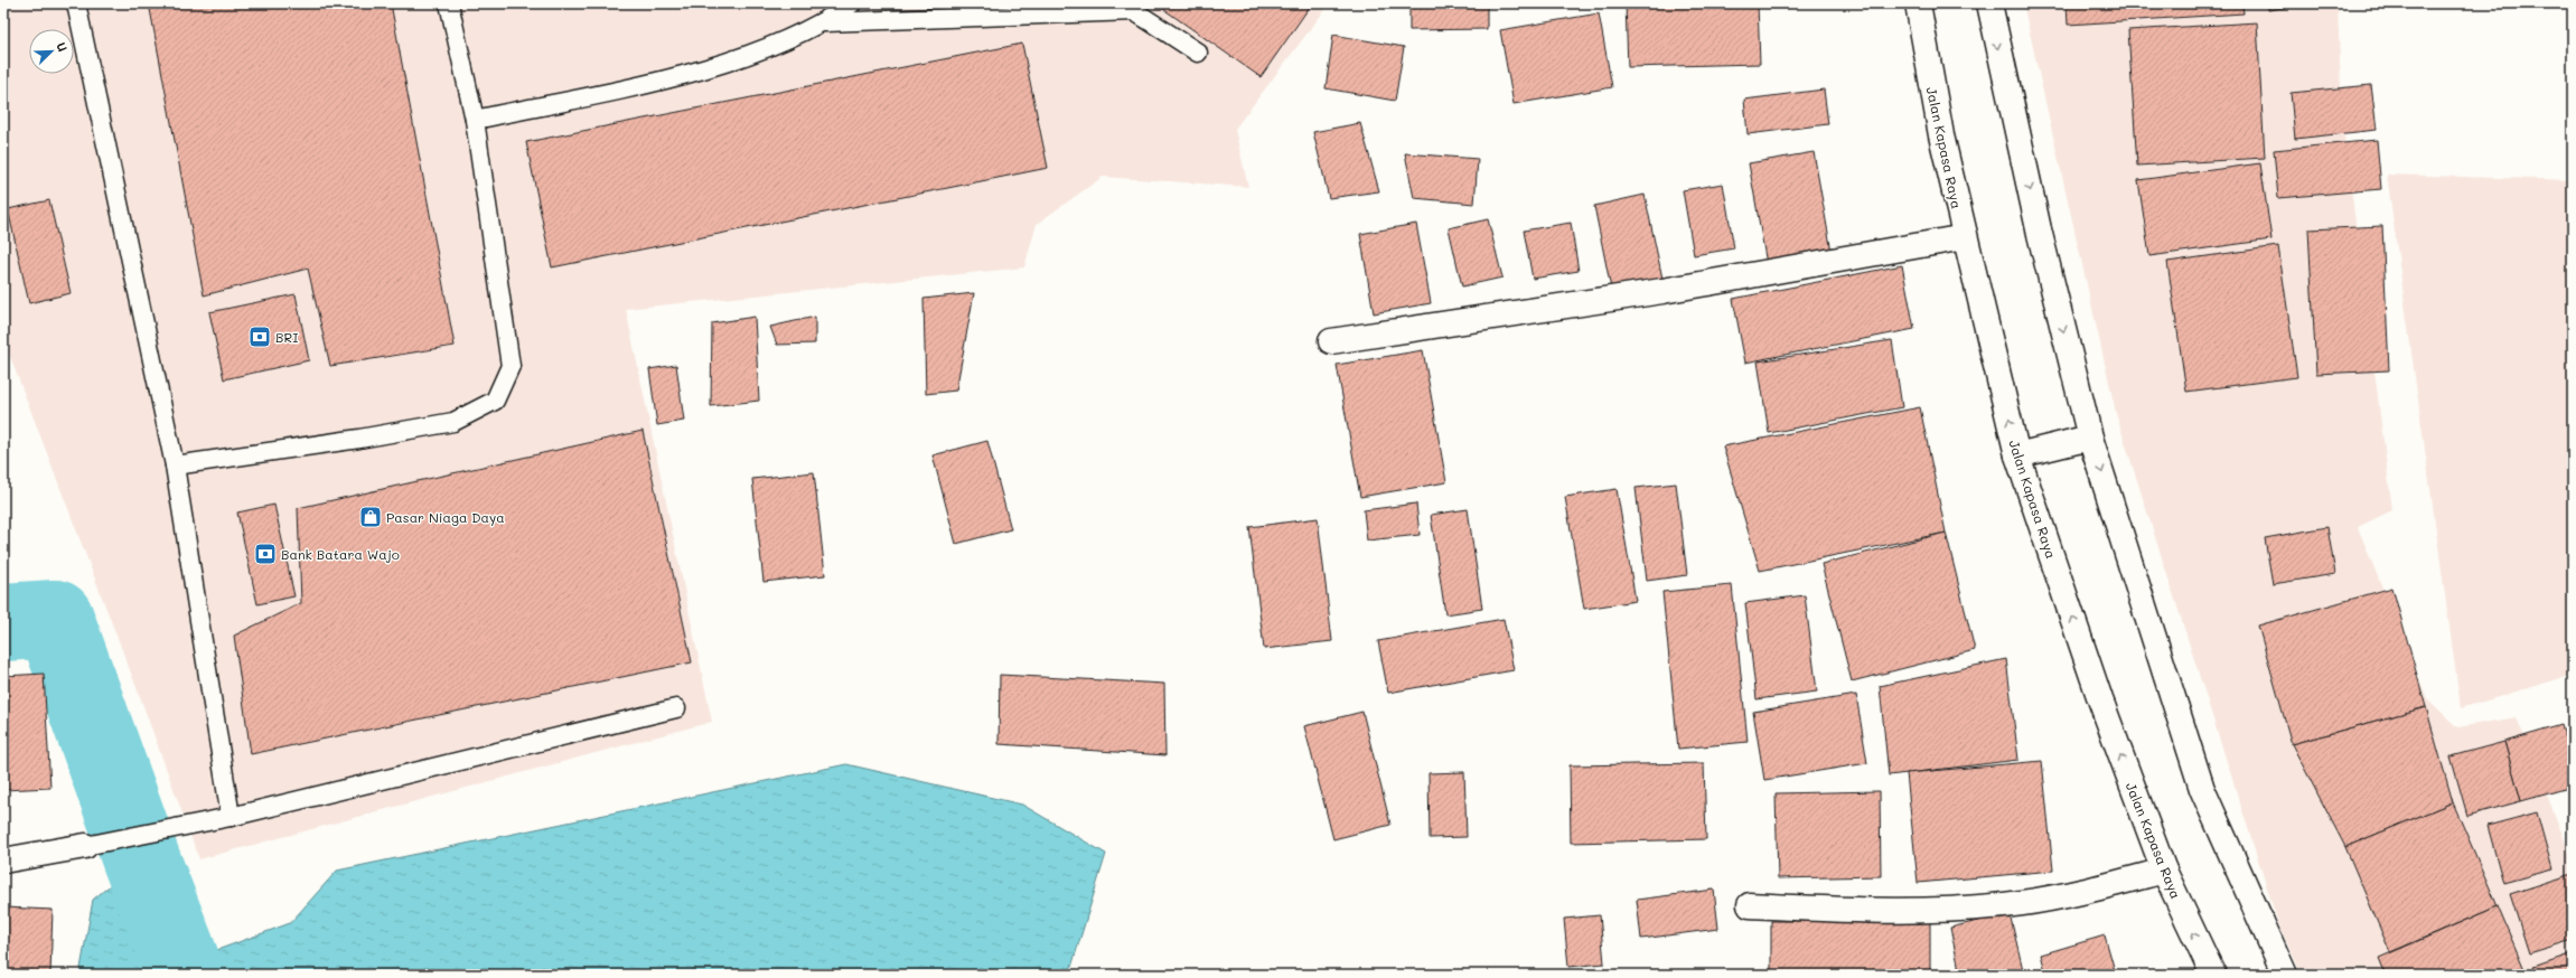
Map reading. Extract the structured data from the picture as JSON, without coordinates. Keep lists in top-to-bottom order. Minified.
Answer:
{"streets":{"main road":["Jalan Kapasa Raya"]},"places":{"bank":["BRI","Bank Batara Wajo"],"shop":["Pasar Niaga Daya"]},"north":"top right"}
